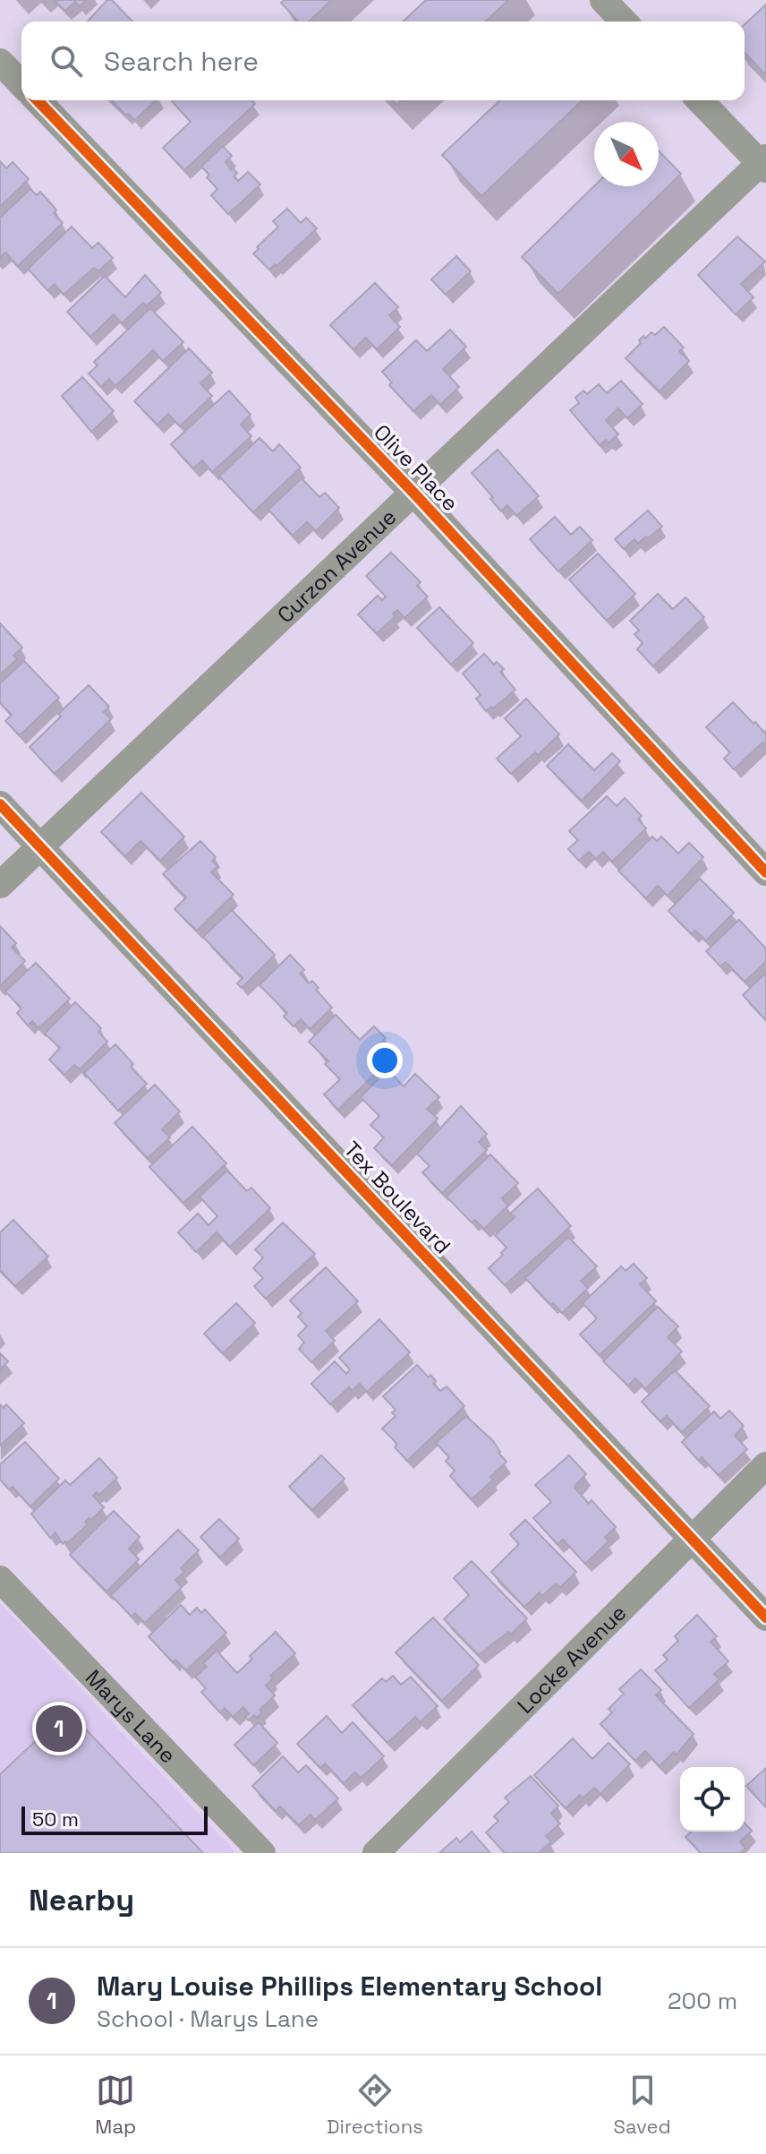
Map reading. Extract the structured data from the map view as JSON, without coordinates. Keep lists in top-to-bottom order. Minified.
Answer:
{"streets":{"street":["Olive Place","Curzon Avenue","Tex Boulevard","Locke Avenue","Marys Lane"]},"crossings":[["Olive Place","Curzon Avenue"],["Curzon Avenue","Tex Boulevard"],["Tex Boulevard","Locke Avenue"]],"scale_bar":"50 m","north":"bottom right","page":{"search":"Search here","pins":"1","scale":"50 m","heading":"Nearby","list":[{"mark":"1","name":"Mary Louise Phillips Elementary School","note":"School · Marys Lane","value":"200 m"}],"nav":["Map","Directions","Saved"]}}
